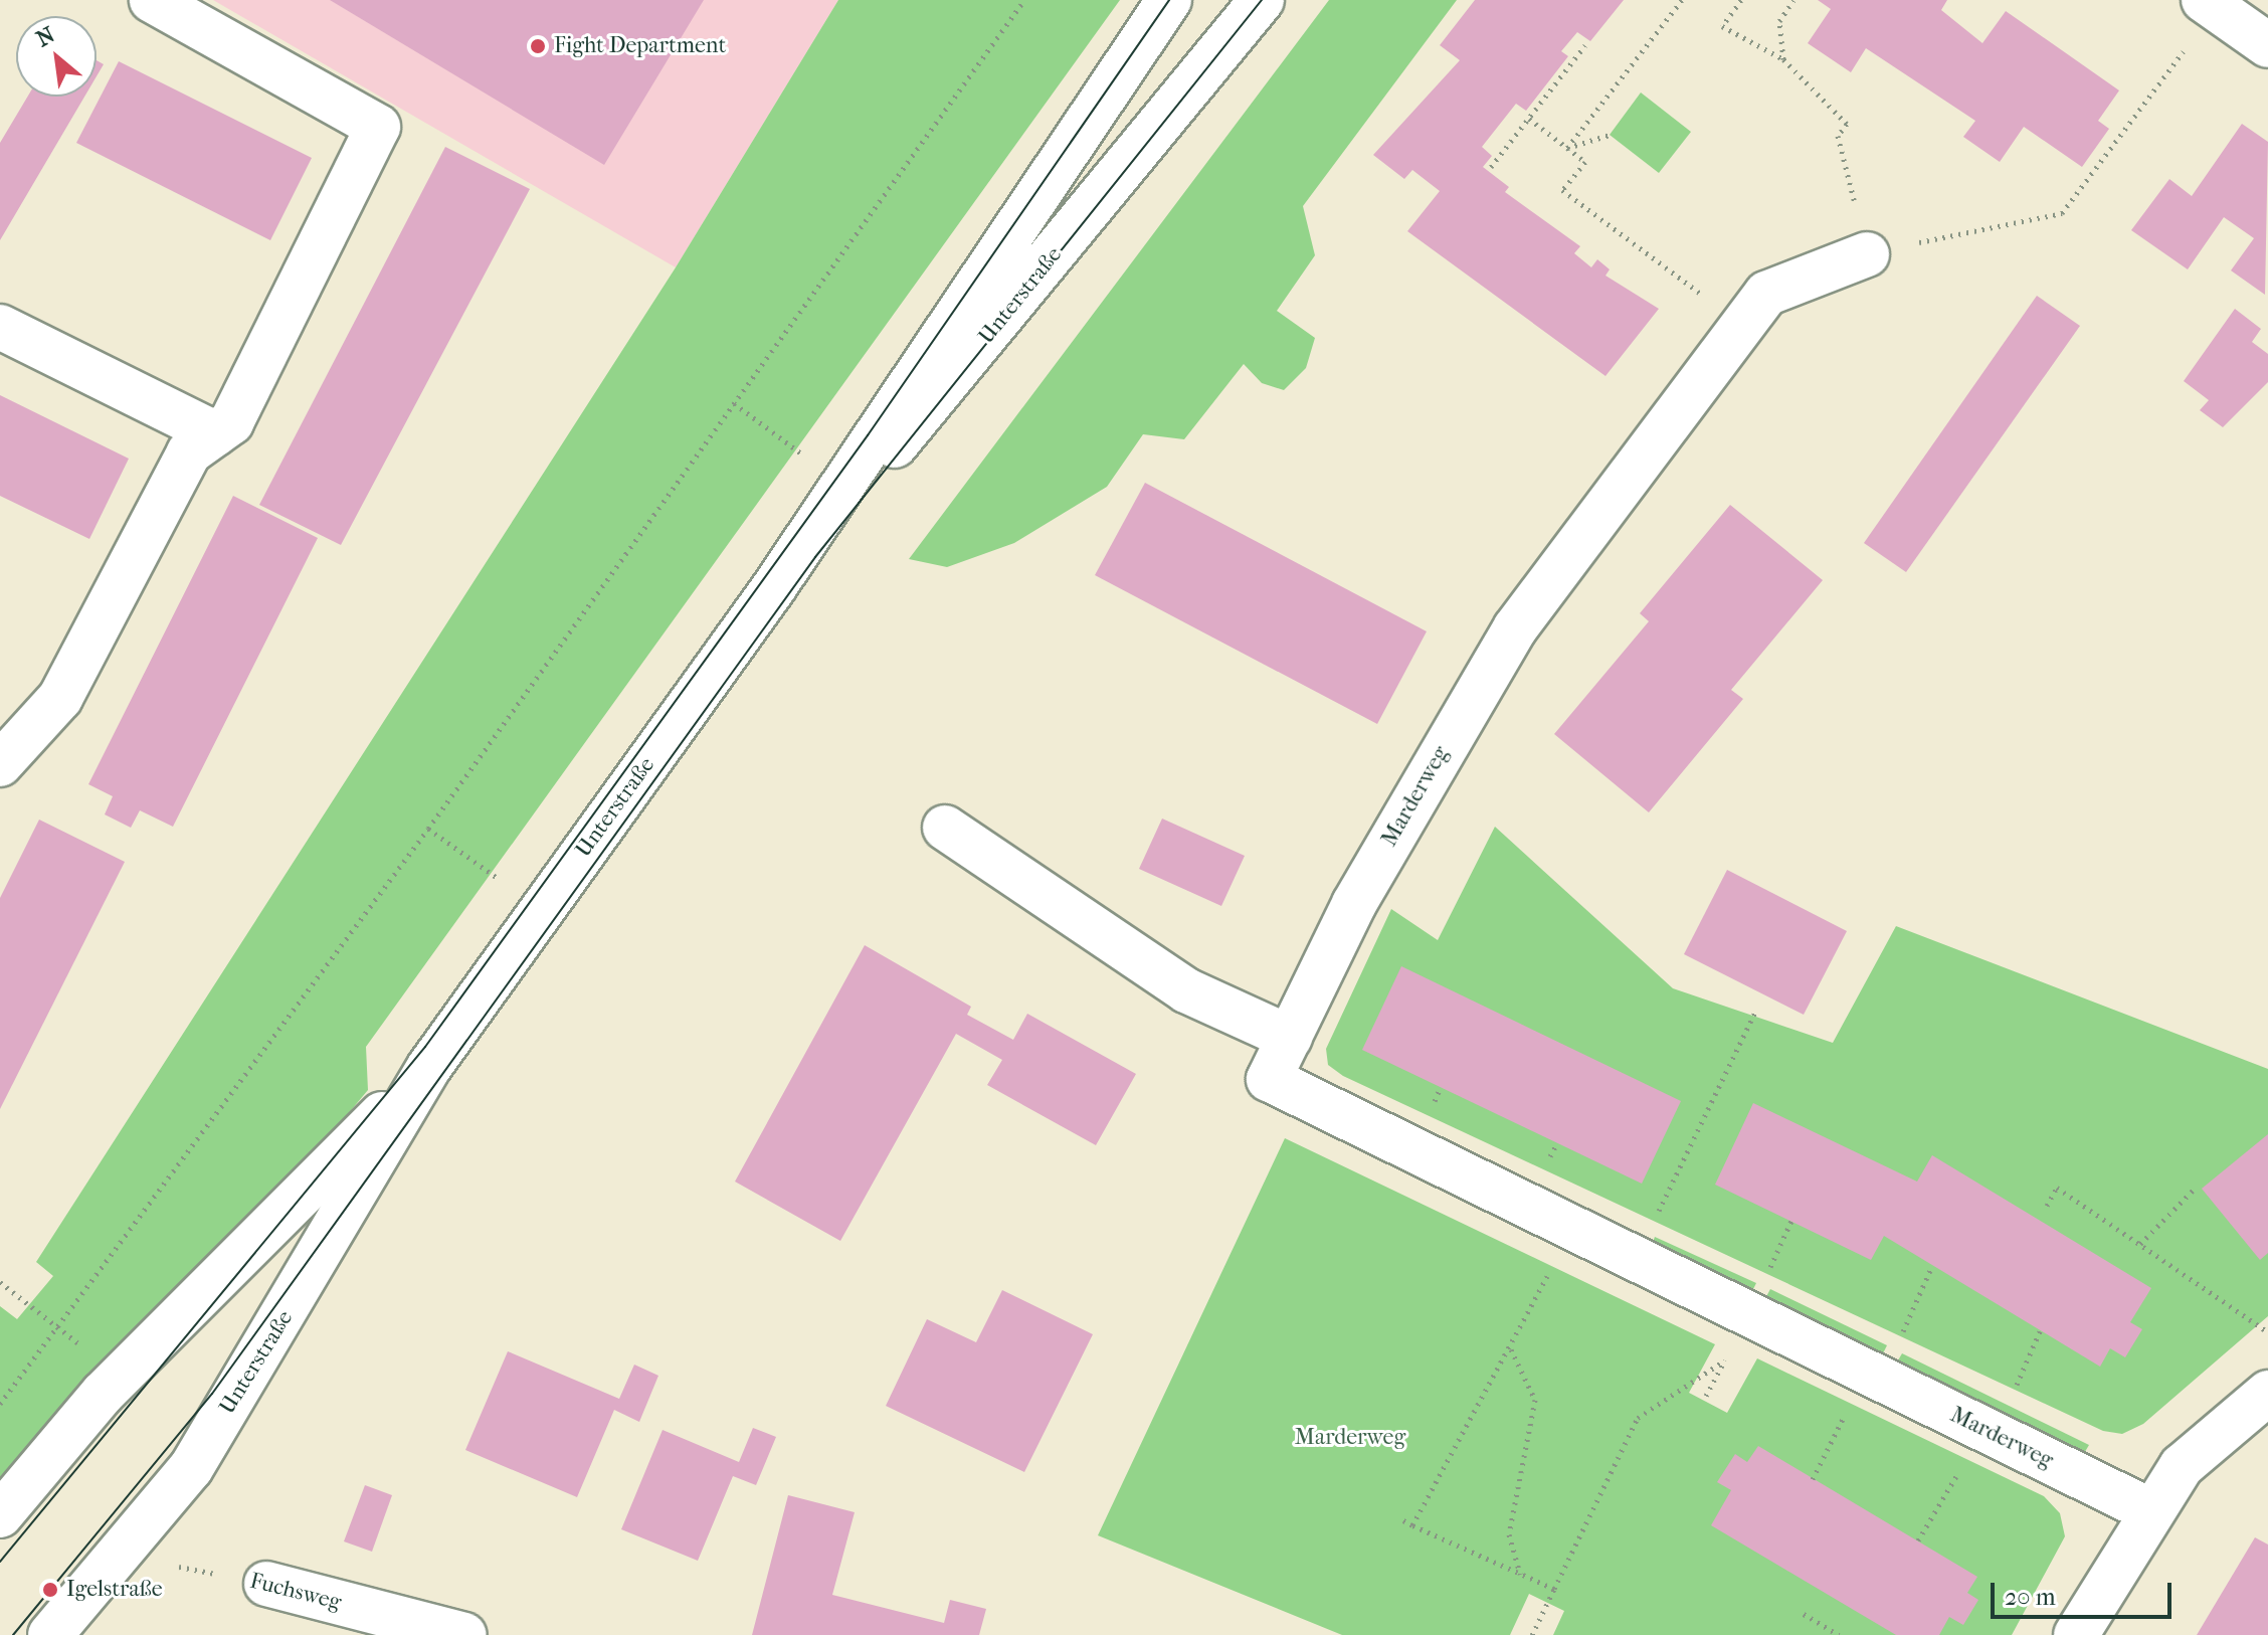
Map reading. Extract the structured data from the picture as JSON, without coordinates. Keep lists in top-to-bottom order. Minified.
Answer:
{"streets":{"main road":["Unterstraße","Marderweg","Fuchsweg"]},"crossings":[["Unterstraße","Fuchsweg"]],"parks":["Marderweg"],"places":["Fight Department","Igelstraße"],"scale_bar":"20 m","north":"top left"}
